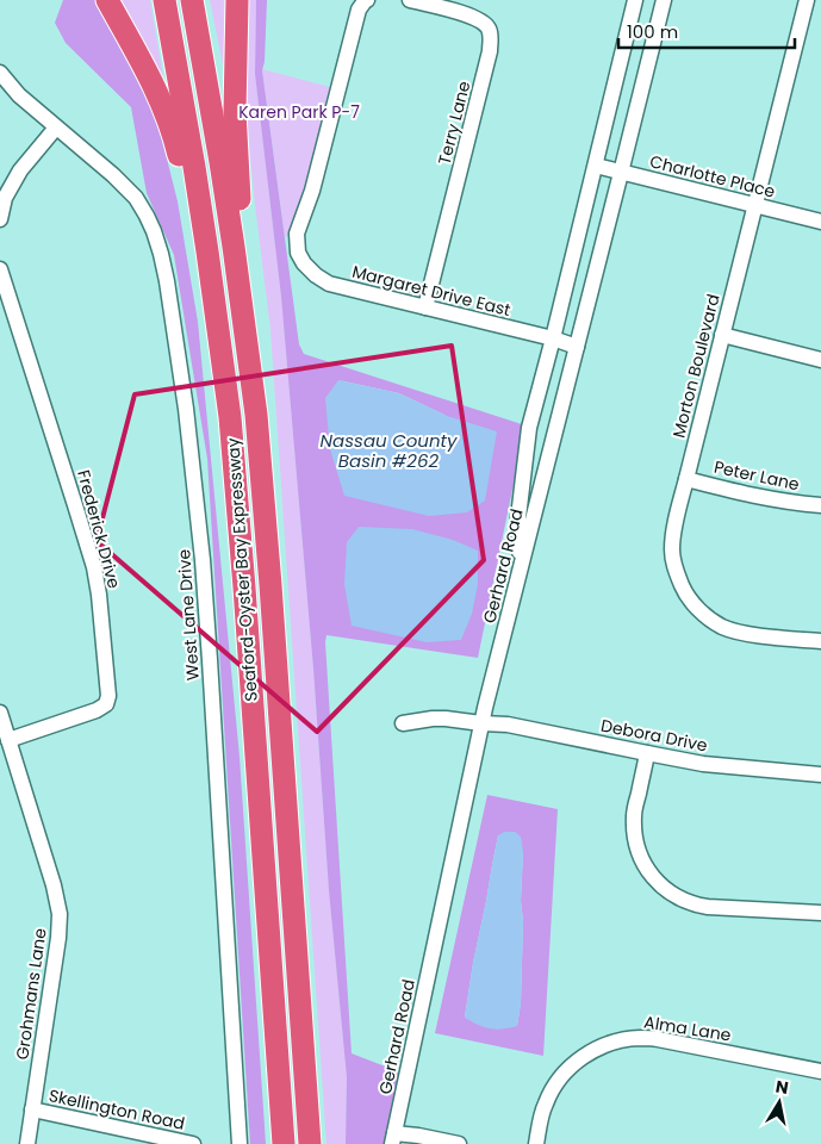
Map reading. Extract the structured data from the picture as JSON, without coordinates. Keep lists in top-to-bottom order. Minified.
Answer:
{"streets":{"highway":["Seaford-Oyster Bay Expressway"],"street":["Terry Lane","Charlotte Place","Margaret Drive East","Morton Boulevard","Peter Lane","Frederick Drive","Gerhard Road","West Lane Drive","Debora Drive","Grohmans Lane","Alma Lane","Skellington Road"]},"crossings":[["Terry Lane","Margaret Drive East"],["Charlotte Place","Morton Boulevard"],["Charlotte Place","Gerhard Road"],["Margaret Drive East","Gerhard Road"],["Morton Boulevard","Peter Lane"],["Frederick Drive","Grohmans Lane"],["Gerhard Road","Debora Drive"],["Grohmans Lane","Skellington Road"]],"water":["Nassau County Basin #262"],"parks":["Karen Park P-7"],"scale_bar":"100 m","north":"top"}
